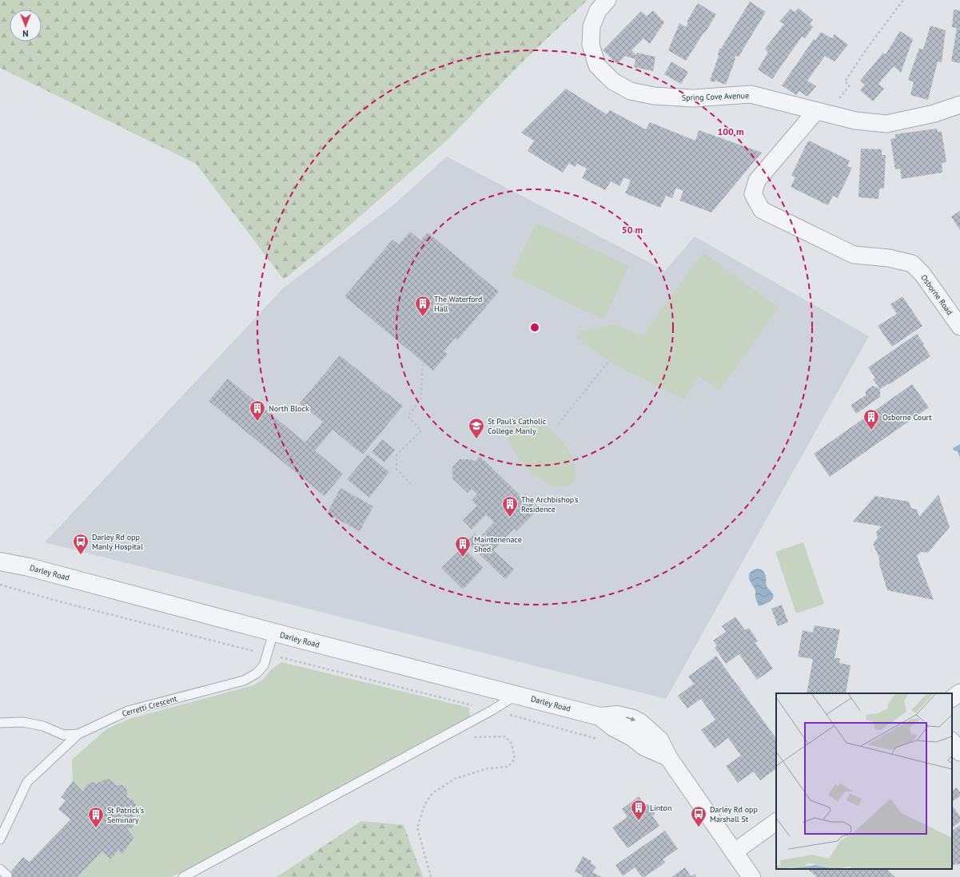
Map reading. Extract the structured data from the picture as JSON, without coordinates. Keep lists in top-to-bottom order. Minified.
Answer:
{"streets":{"street":["Spring Cove Avenue","Osborne Road","Darley Road"],"lane":["Cerretti Crescent"]},"crossings":[["Spring Cove Avenue","Osborne Road"],["Darley Road","Cerretti Crescent"]],"places":{"building":["The Waterford Hall","North Block","Osborne Court","The Archbishop's Residence","Maintenenace Shed","Linton","St Patrick's Seminary"],"school or university":["St Paul's Catholic College Manly"],"bus stop":["Darley Rd opp Manly Hospital","Darley Rd opp Marshall St"]},"north":"bottom","rings":["100 m","50 m"]}
